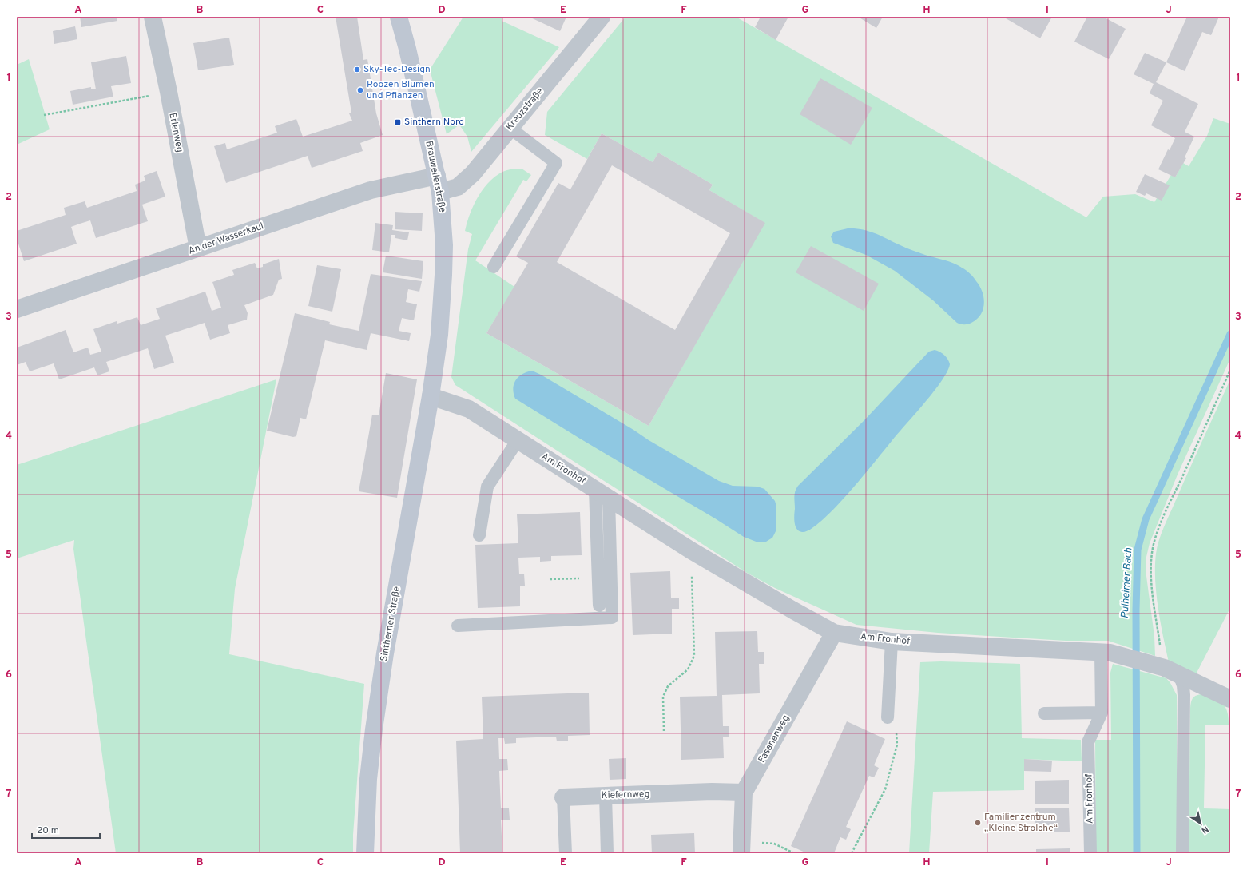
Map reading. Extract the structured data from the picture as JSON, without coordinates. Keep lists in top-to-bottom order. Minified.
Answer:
{"streets":{"street":["Kreuzstraße","Erlenweg","Brauweilerstraße","An der Wasserkaul","Am Fronhof","Sintherner Straße","Fasanenweg","Kiefernweg"]},"crossings":[["Kreuzstraße","Brauweilerstraße"],["Kreuzstraße","An der Wasserkaul"],["Erlenweg","An der Wasserkaul"],["Brauweilerstraße","An der Wasserkaul"],["Brauweilerstraße","Am Fronhof"],["Brauweilerstraße","Sintherner Straße"],["Am Fronhof","Sintherner Straße"],["Am Fronhof","Fasanenweg"],["Fasanenweg","Kiefernweg"]],"water":["Pulheimer Bach"],"places":{"other":["Sky-Tec-Design","Roozen Blumen und Pflanzen","Familienzentrum „Kleine Strolche“"],"transit":["Sinthern Nord"]},"scale_bar":"20 m","north":"bottom right","grid":{"columns":["A","B","C","D","E","F","G","H","I","J"],"rows":["1","2","3","4","5","6","7"]}}
